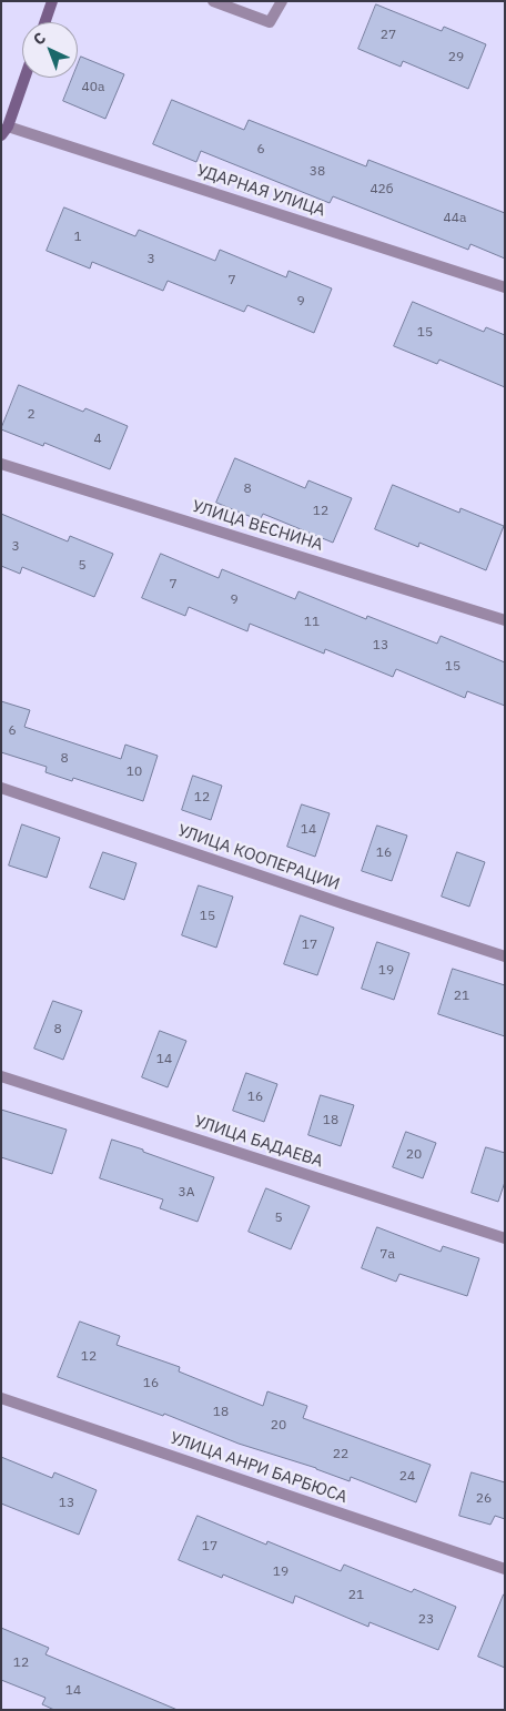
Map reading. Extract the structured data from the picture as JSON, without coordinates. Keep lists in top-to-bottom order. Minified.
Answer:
{"streets":{"street":["УДАРНАЯ УЛИЦА","УЛИЦА ВЕСНИНА","УЛИЦА КООПЕРАЦИИ","УЛИЦА БАДАЕВА","УЛИЦА АНРИ БАРБЮСА"]},"house_numbers":["27","29","40а","6","38","42б","44а","1","3","7","9","15","2","4","8","12","3","5","7","9","11","13","15","6","8","10","12","14","16","15","17","19","21","8","14","16","18","20","3А","5","7а","12","16","18","20","22","24","26","13","17","19","21","23","12","14"],"north":"top left"}
